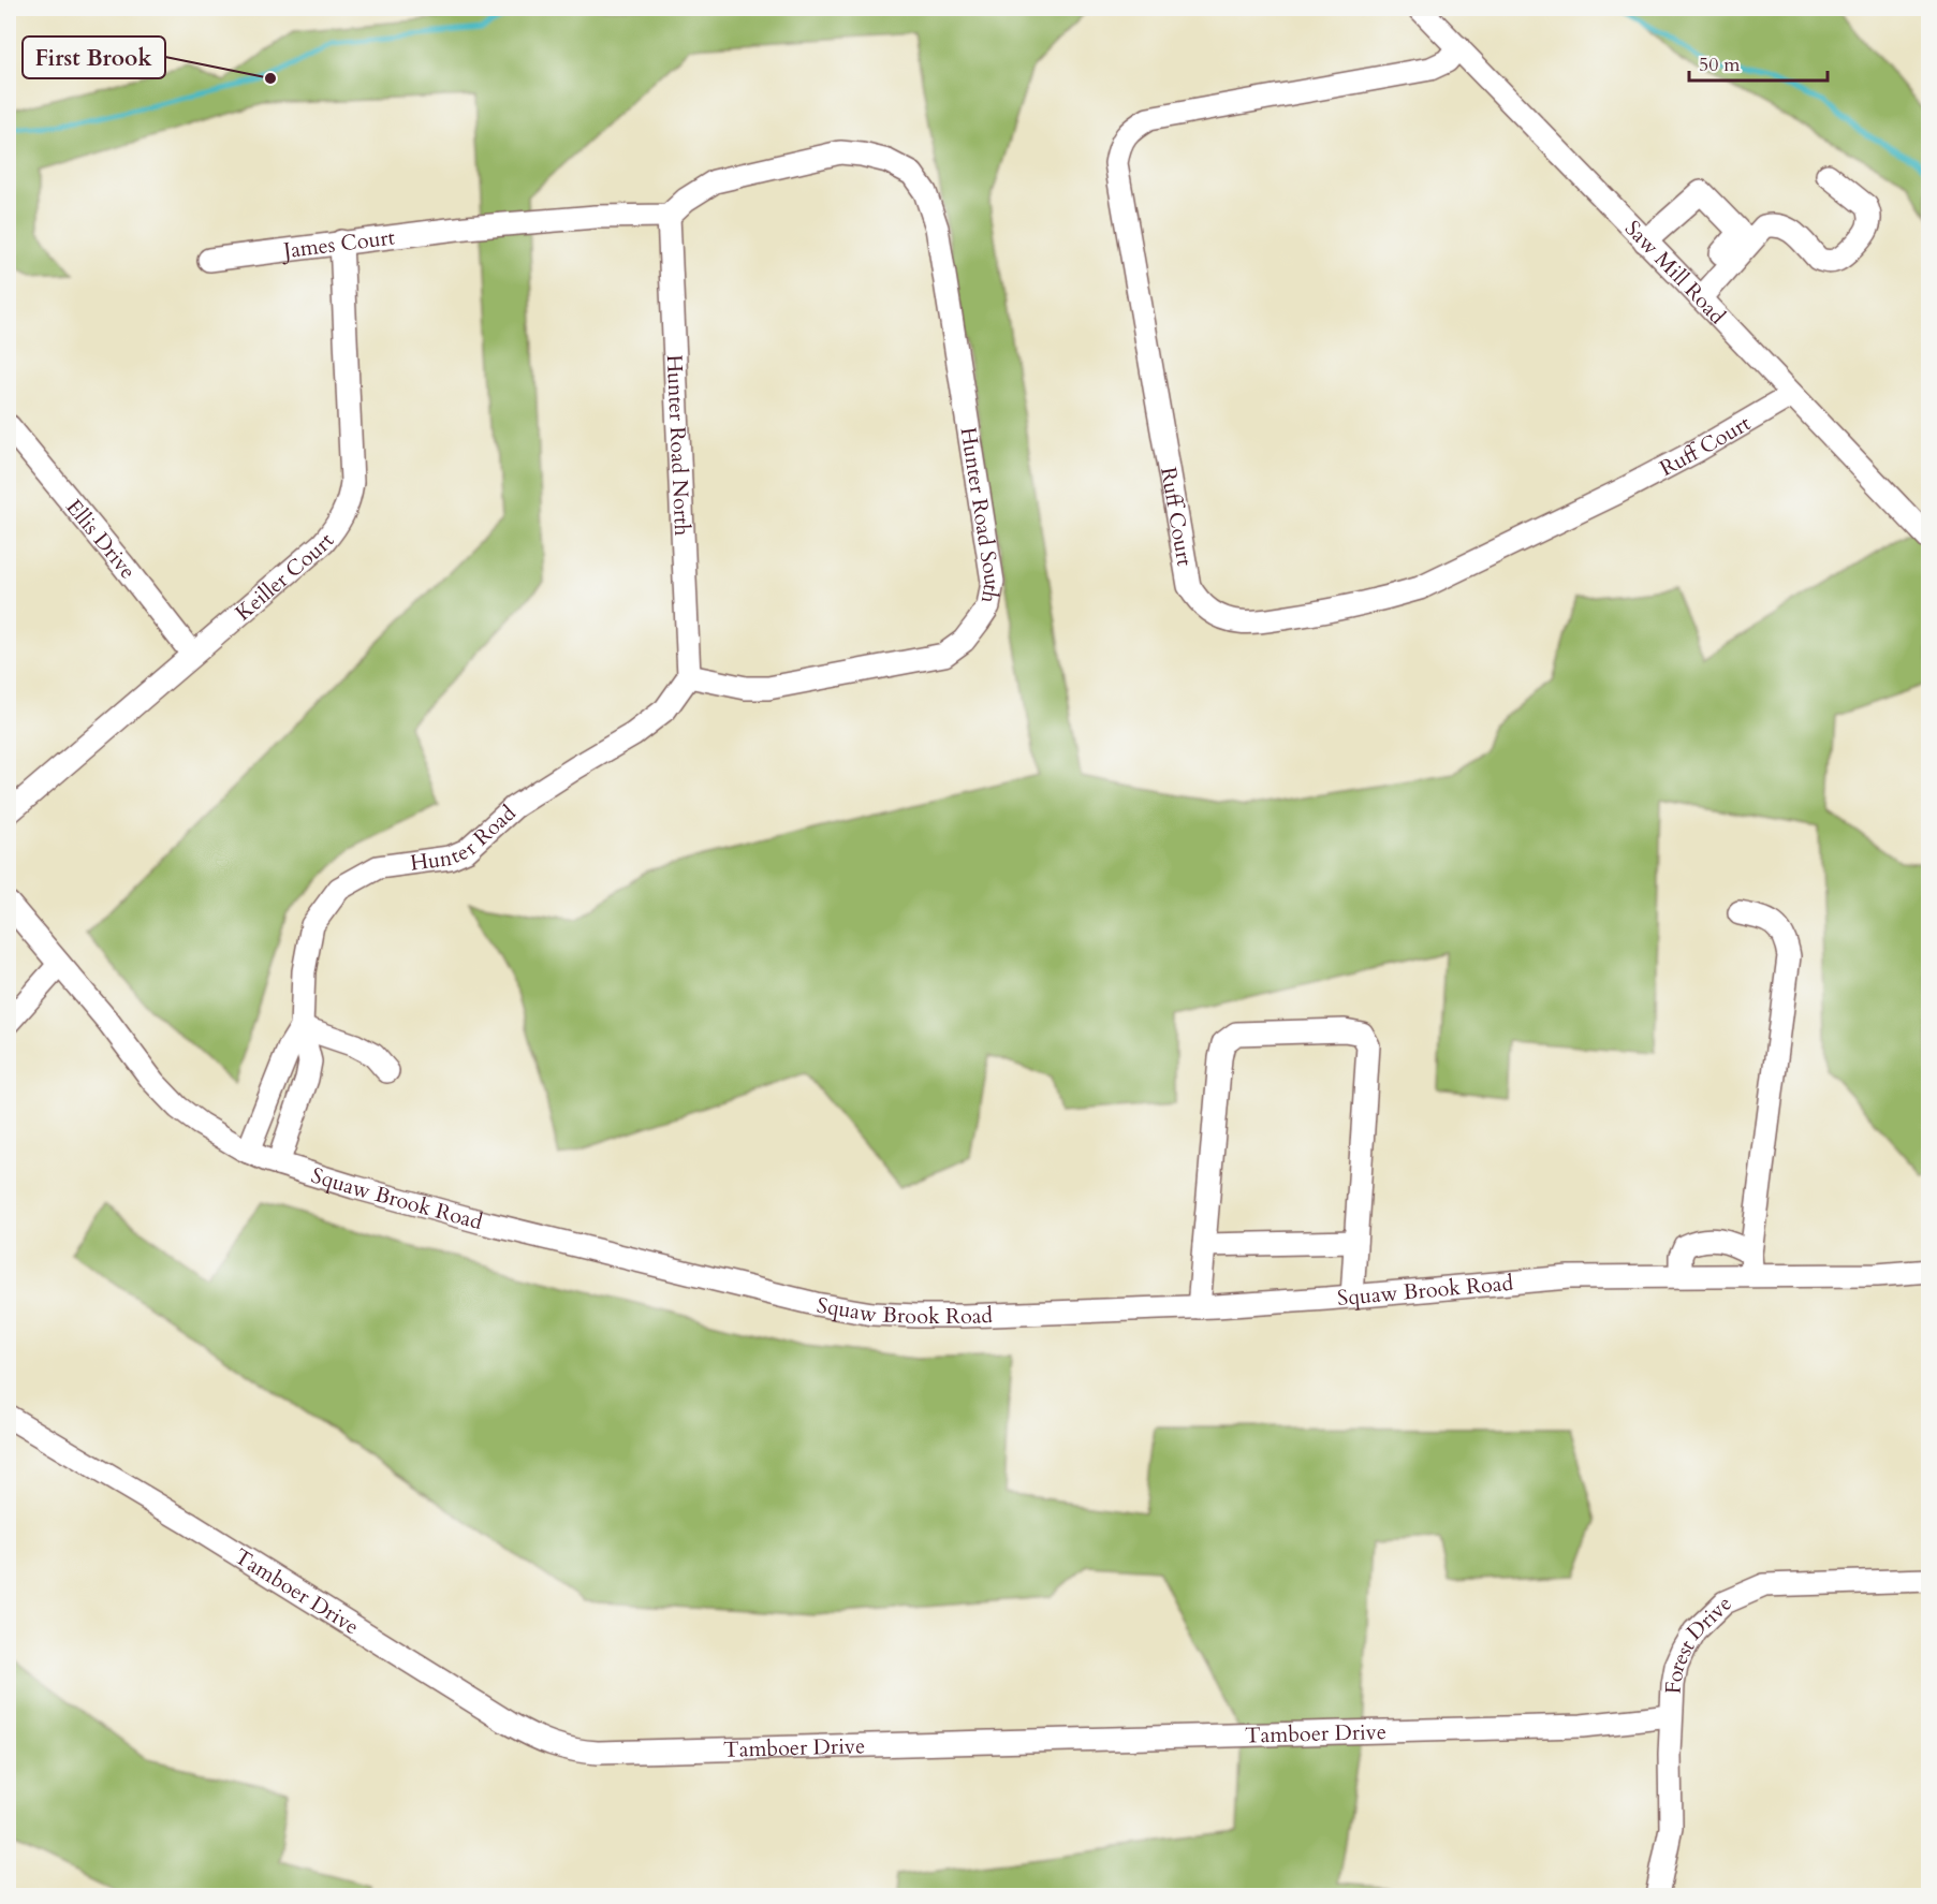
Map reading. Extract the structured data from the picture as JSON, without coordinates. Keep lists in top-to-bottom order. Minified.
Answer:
{"streets":{"street":["James Court","Saw Mill Road","Ruff Court","Hunter Road North","Hunter Road South","Ellis Drive","Keiller Court","Hunter Road","Squaw Brook Road","Tamboer Drive","Forest Drive"]},"crossings":[["James Court","Hunter Road North"],["James Court","Hunter Road South"],["James Court","Keiller Court"],["Saw Mill Road","Ruff Court"],["Hunter Road North","Hunter Road South"],["Hunter Road North","Hunter Road"],["Hunter Road South","Hunter Road"],["Ellis Drive","Keiller Court"],["Hunter Road","Squaw Brook Road"],["Tamboer Drive","Forest Drive"]],"places":["First Brook"],"scale_bar":"50 m"}
